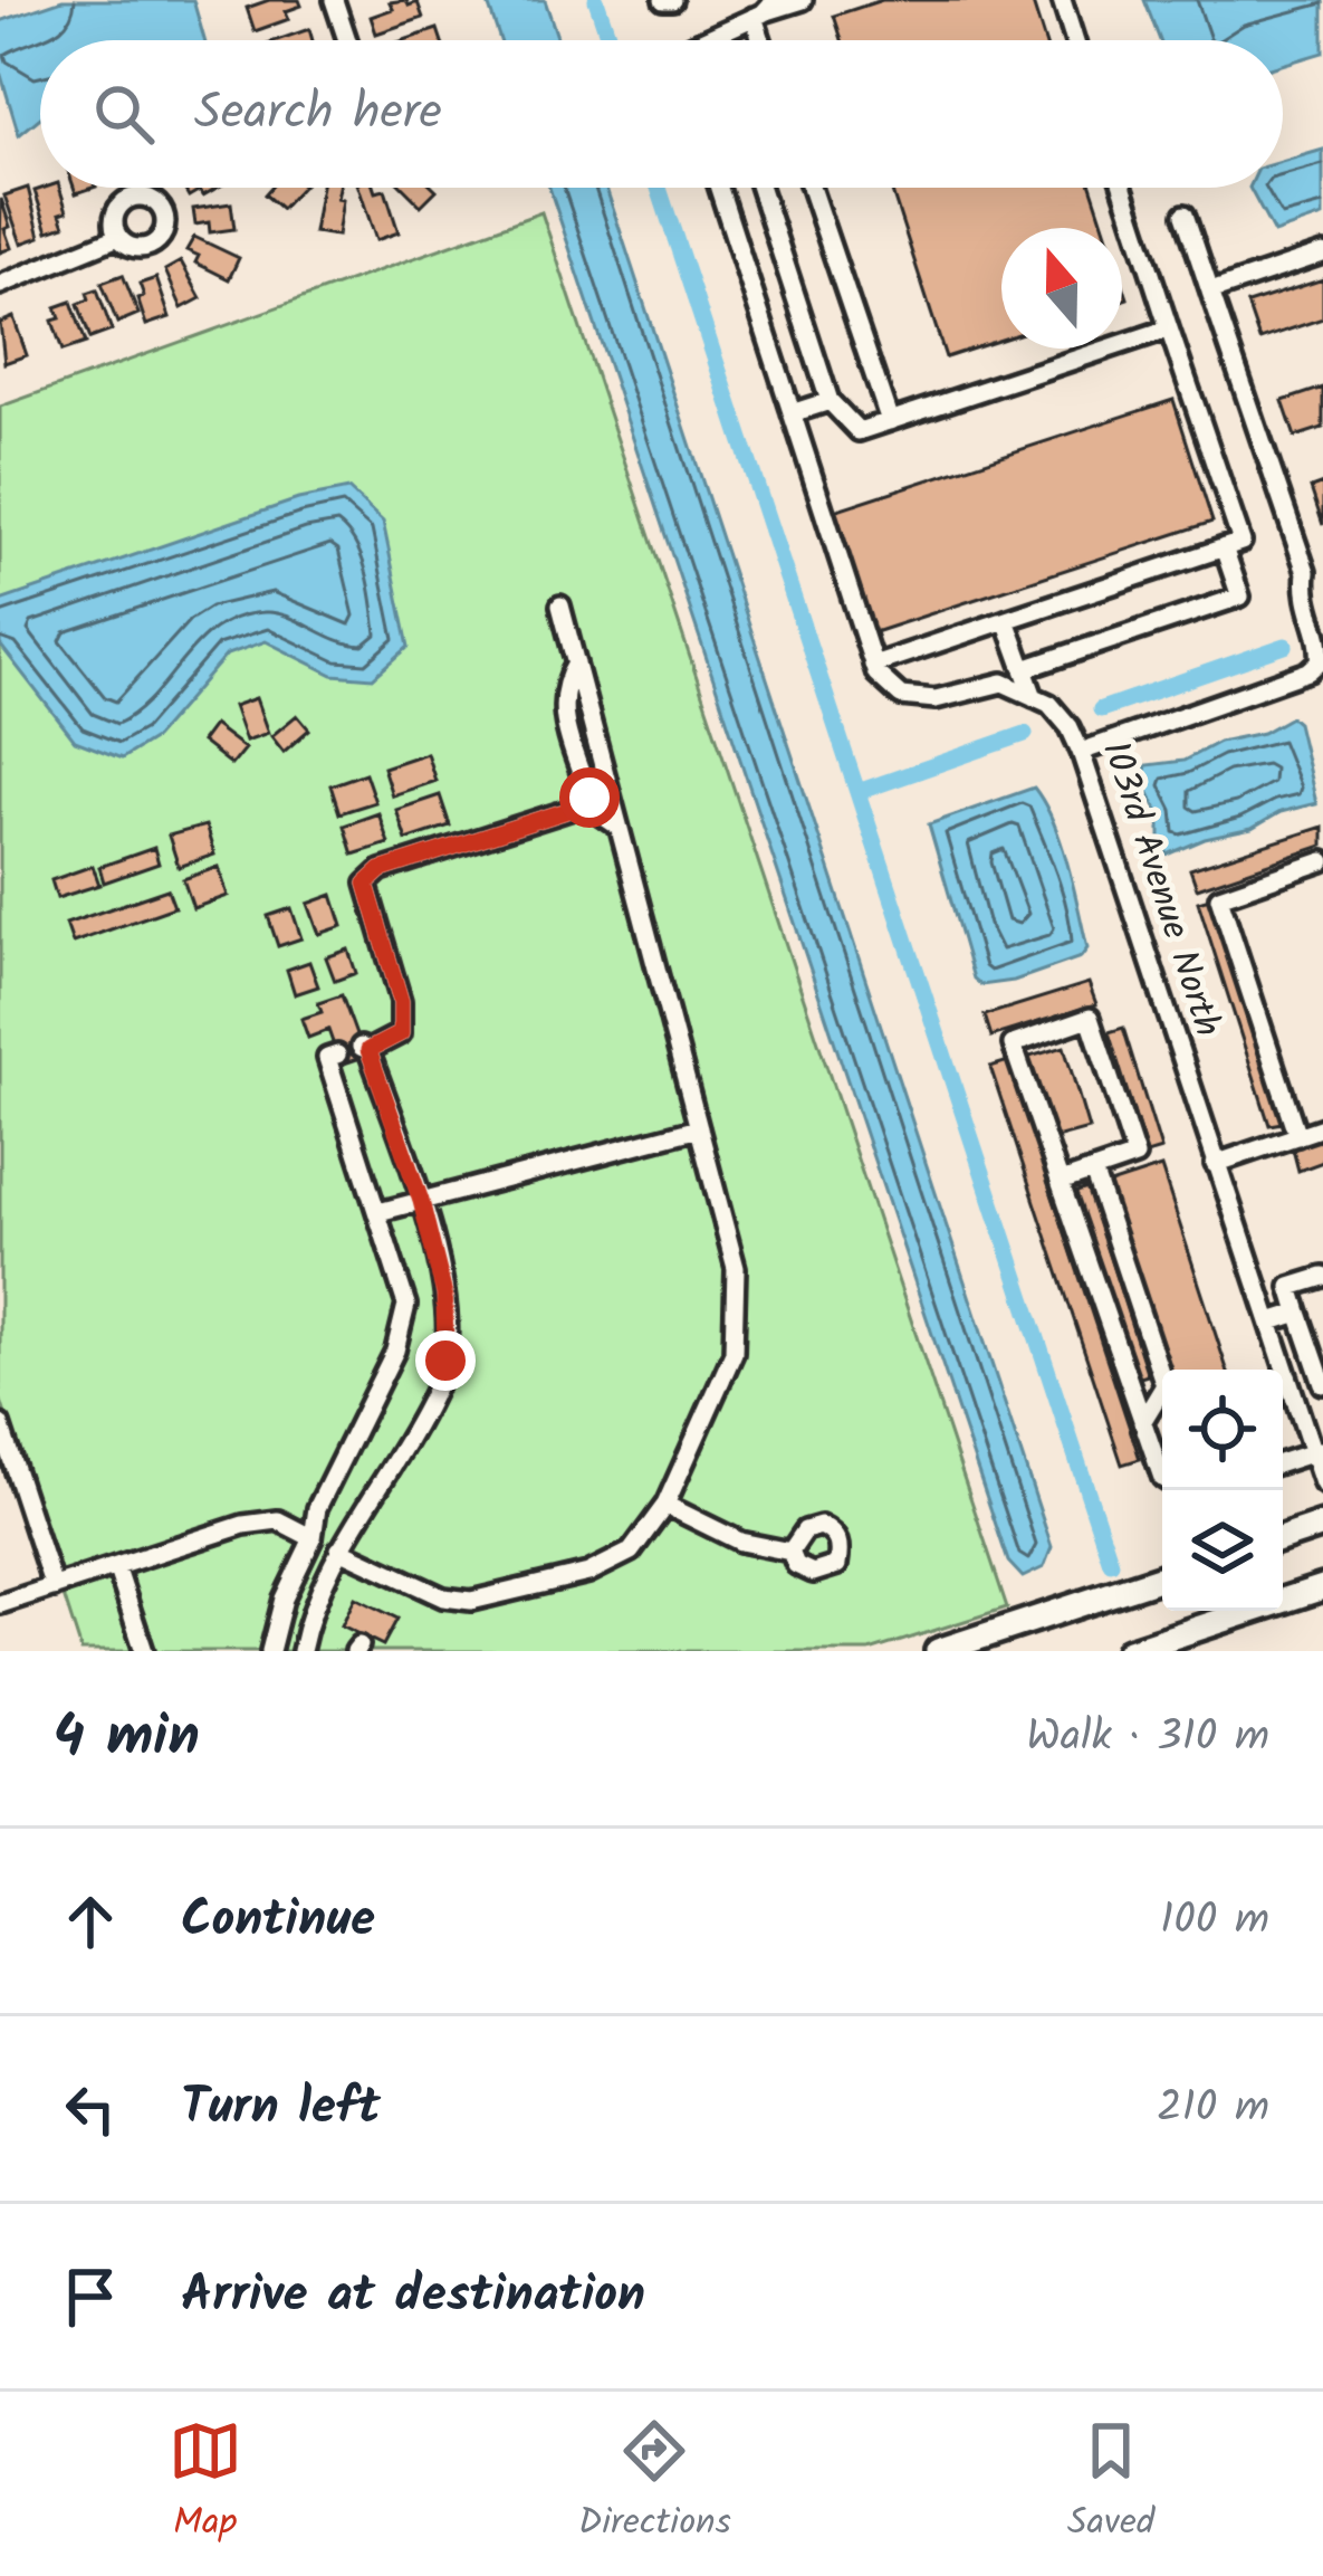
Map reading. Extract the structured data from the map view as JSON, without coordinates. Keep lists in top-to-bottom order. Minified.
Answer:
{"streets":{"street":["103rd Avenue North"]},"north":"top","page":{"search":"Search here","heading":["4 min","Walk · 310 m"],"list":[["Continue","100 m"],["Turn left","210 m"],"Arrive at destination"],"nav":["Map","Directions","Saved"]}}
